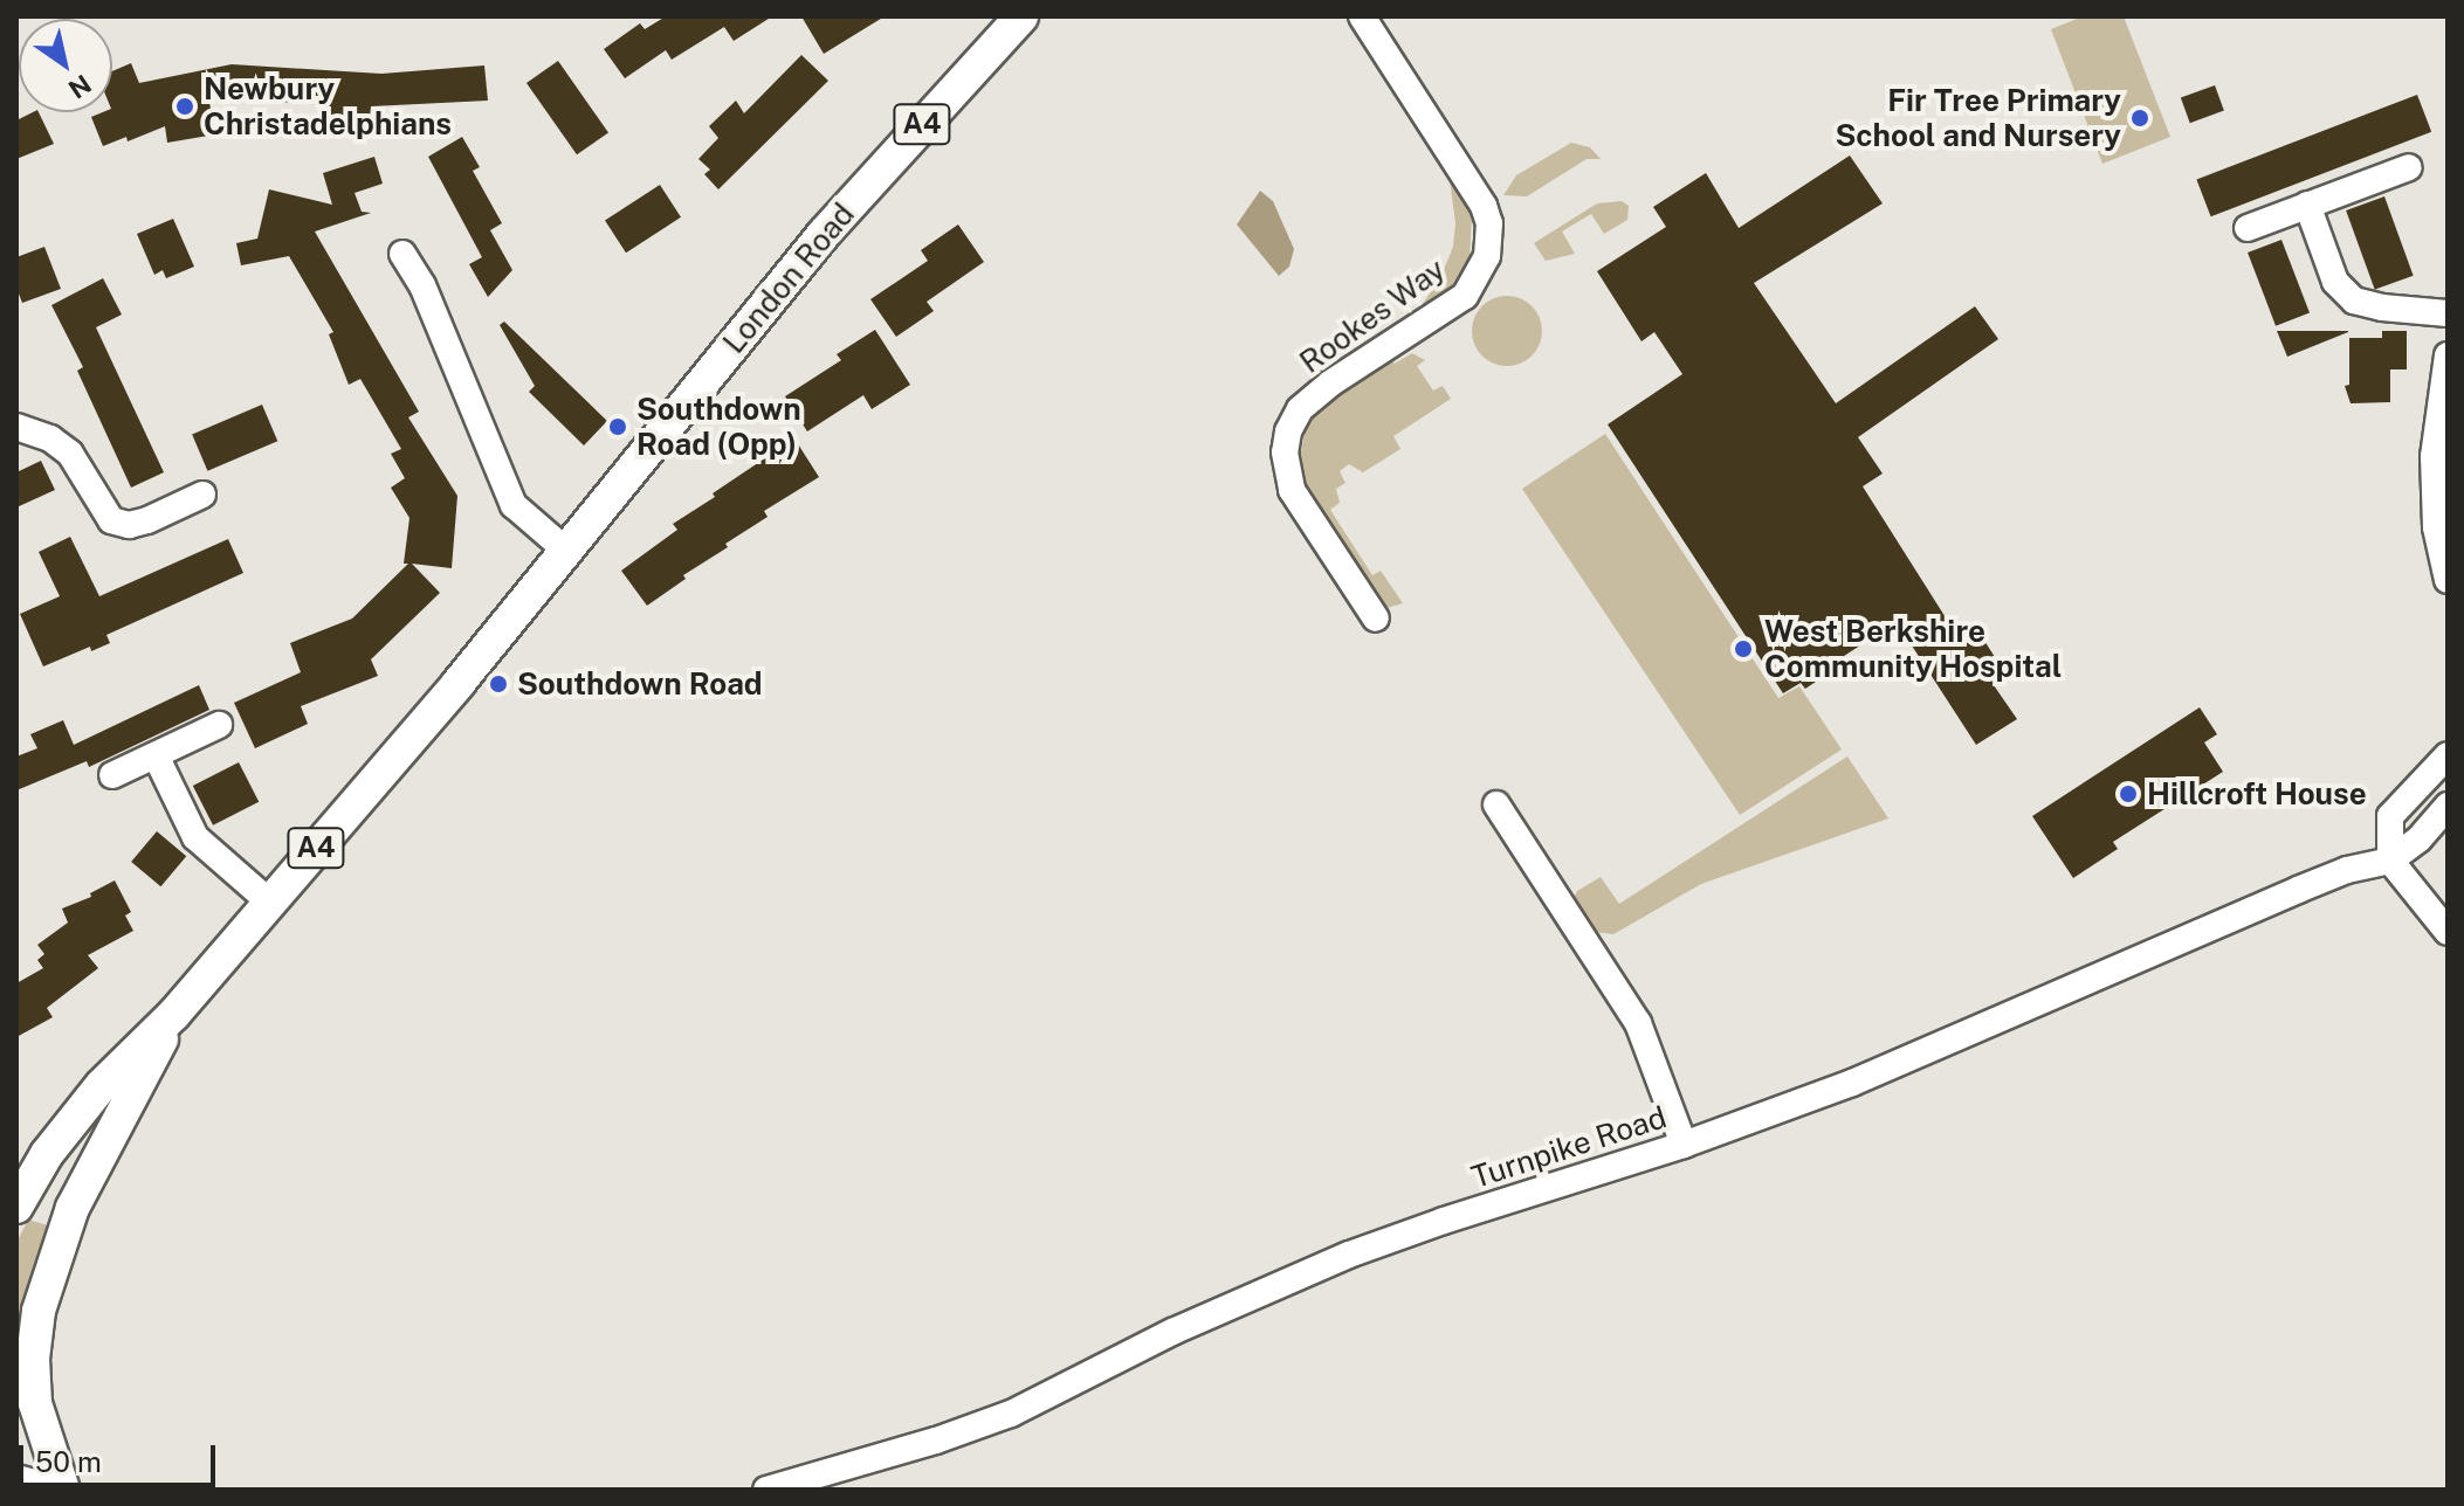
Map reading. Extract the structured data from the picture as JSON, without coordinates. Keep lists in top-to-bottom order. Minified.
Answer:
{"streets":{"main road":["A4","London Road"],"street":["Rookes Way","Turnpike Road"]},"crossings":[["A4","London Road"]],"places":["Newbury Christadelphians","Fir Tree Primary School and Nursery","Southdown Road (Opp)","West Berkshire Community Hospital","Southdown Road","Hillcroft House"],"scale_bar":"50 m","north":"bottom right"}
